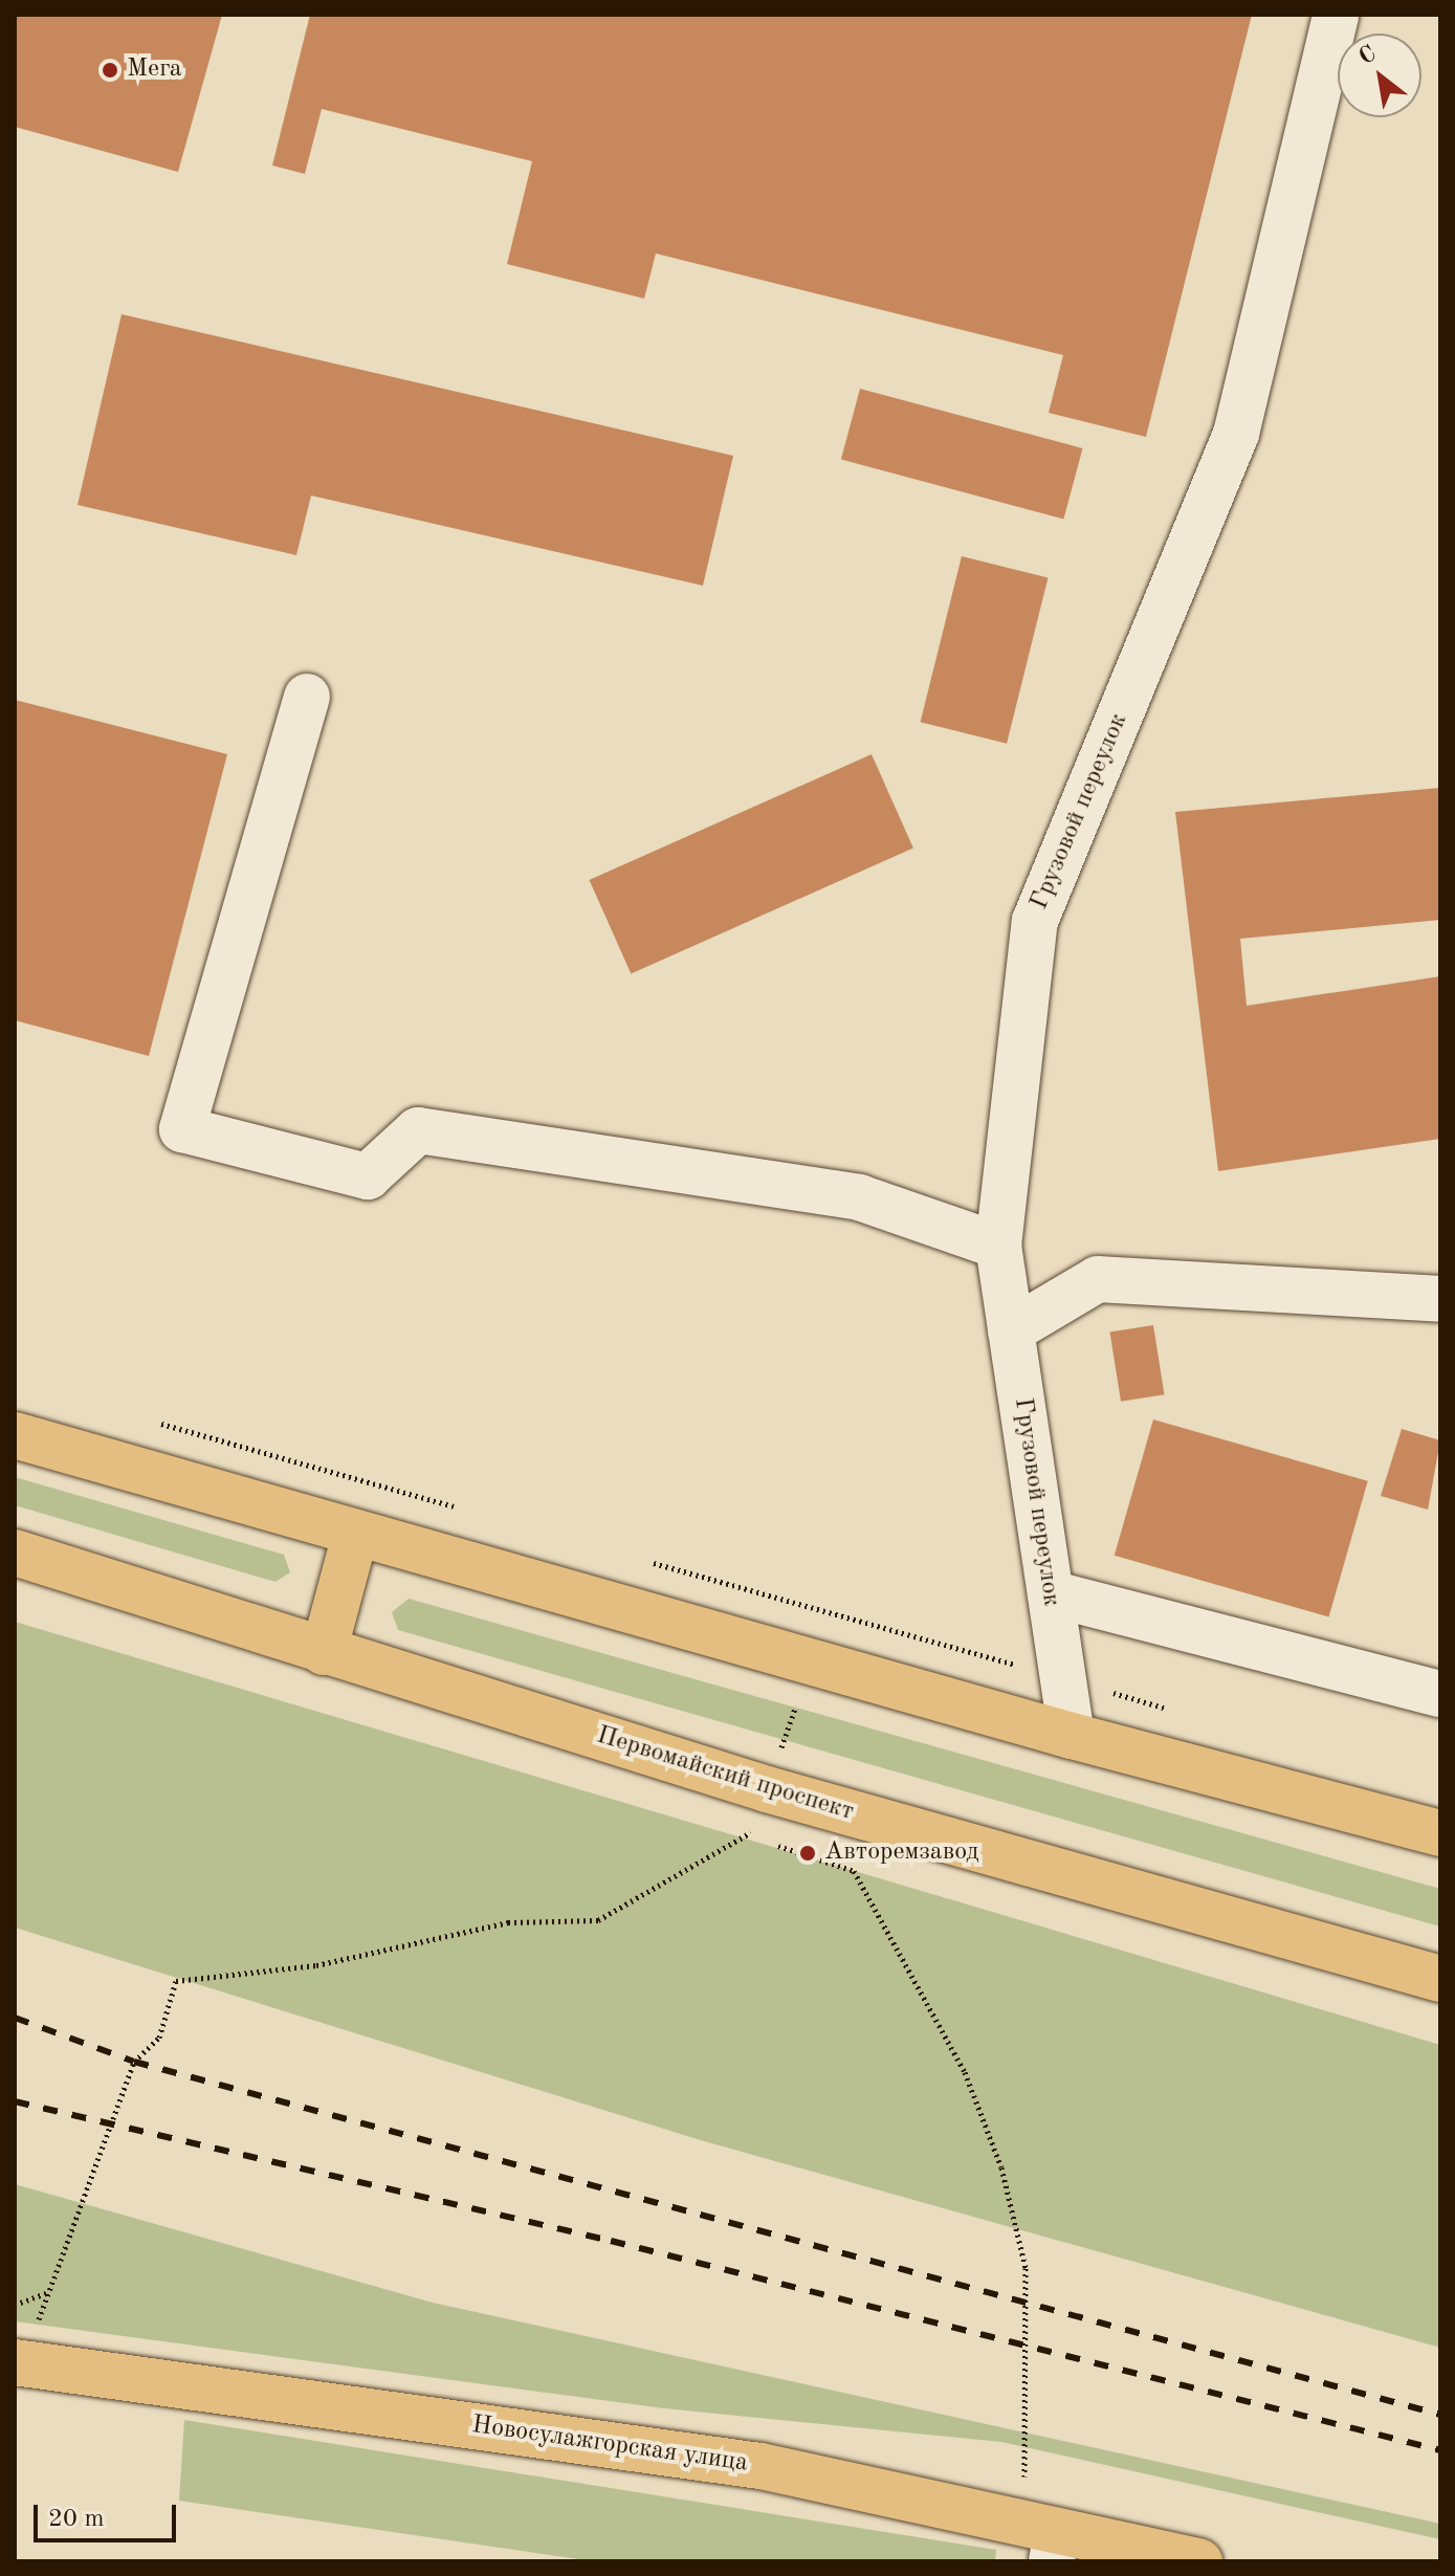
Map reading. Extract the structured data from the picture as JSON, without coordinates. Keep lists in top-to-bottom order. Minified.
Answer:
{"streets":{"main road":["Первомайский проспект","Новосулажгорская улица"],"lane":["Грузовой переулок"]},"places":["Мега","Авторемзавод"],"scale_bar":"20 m","north":"top left"}
